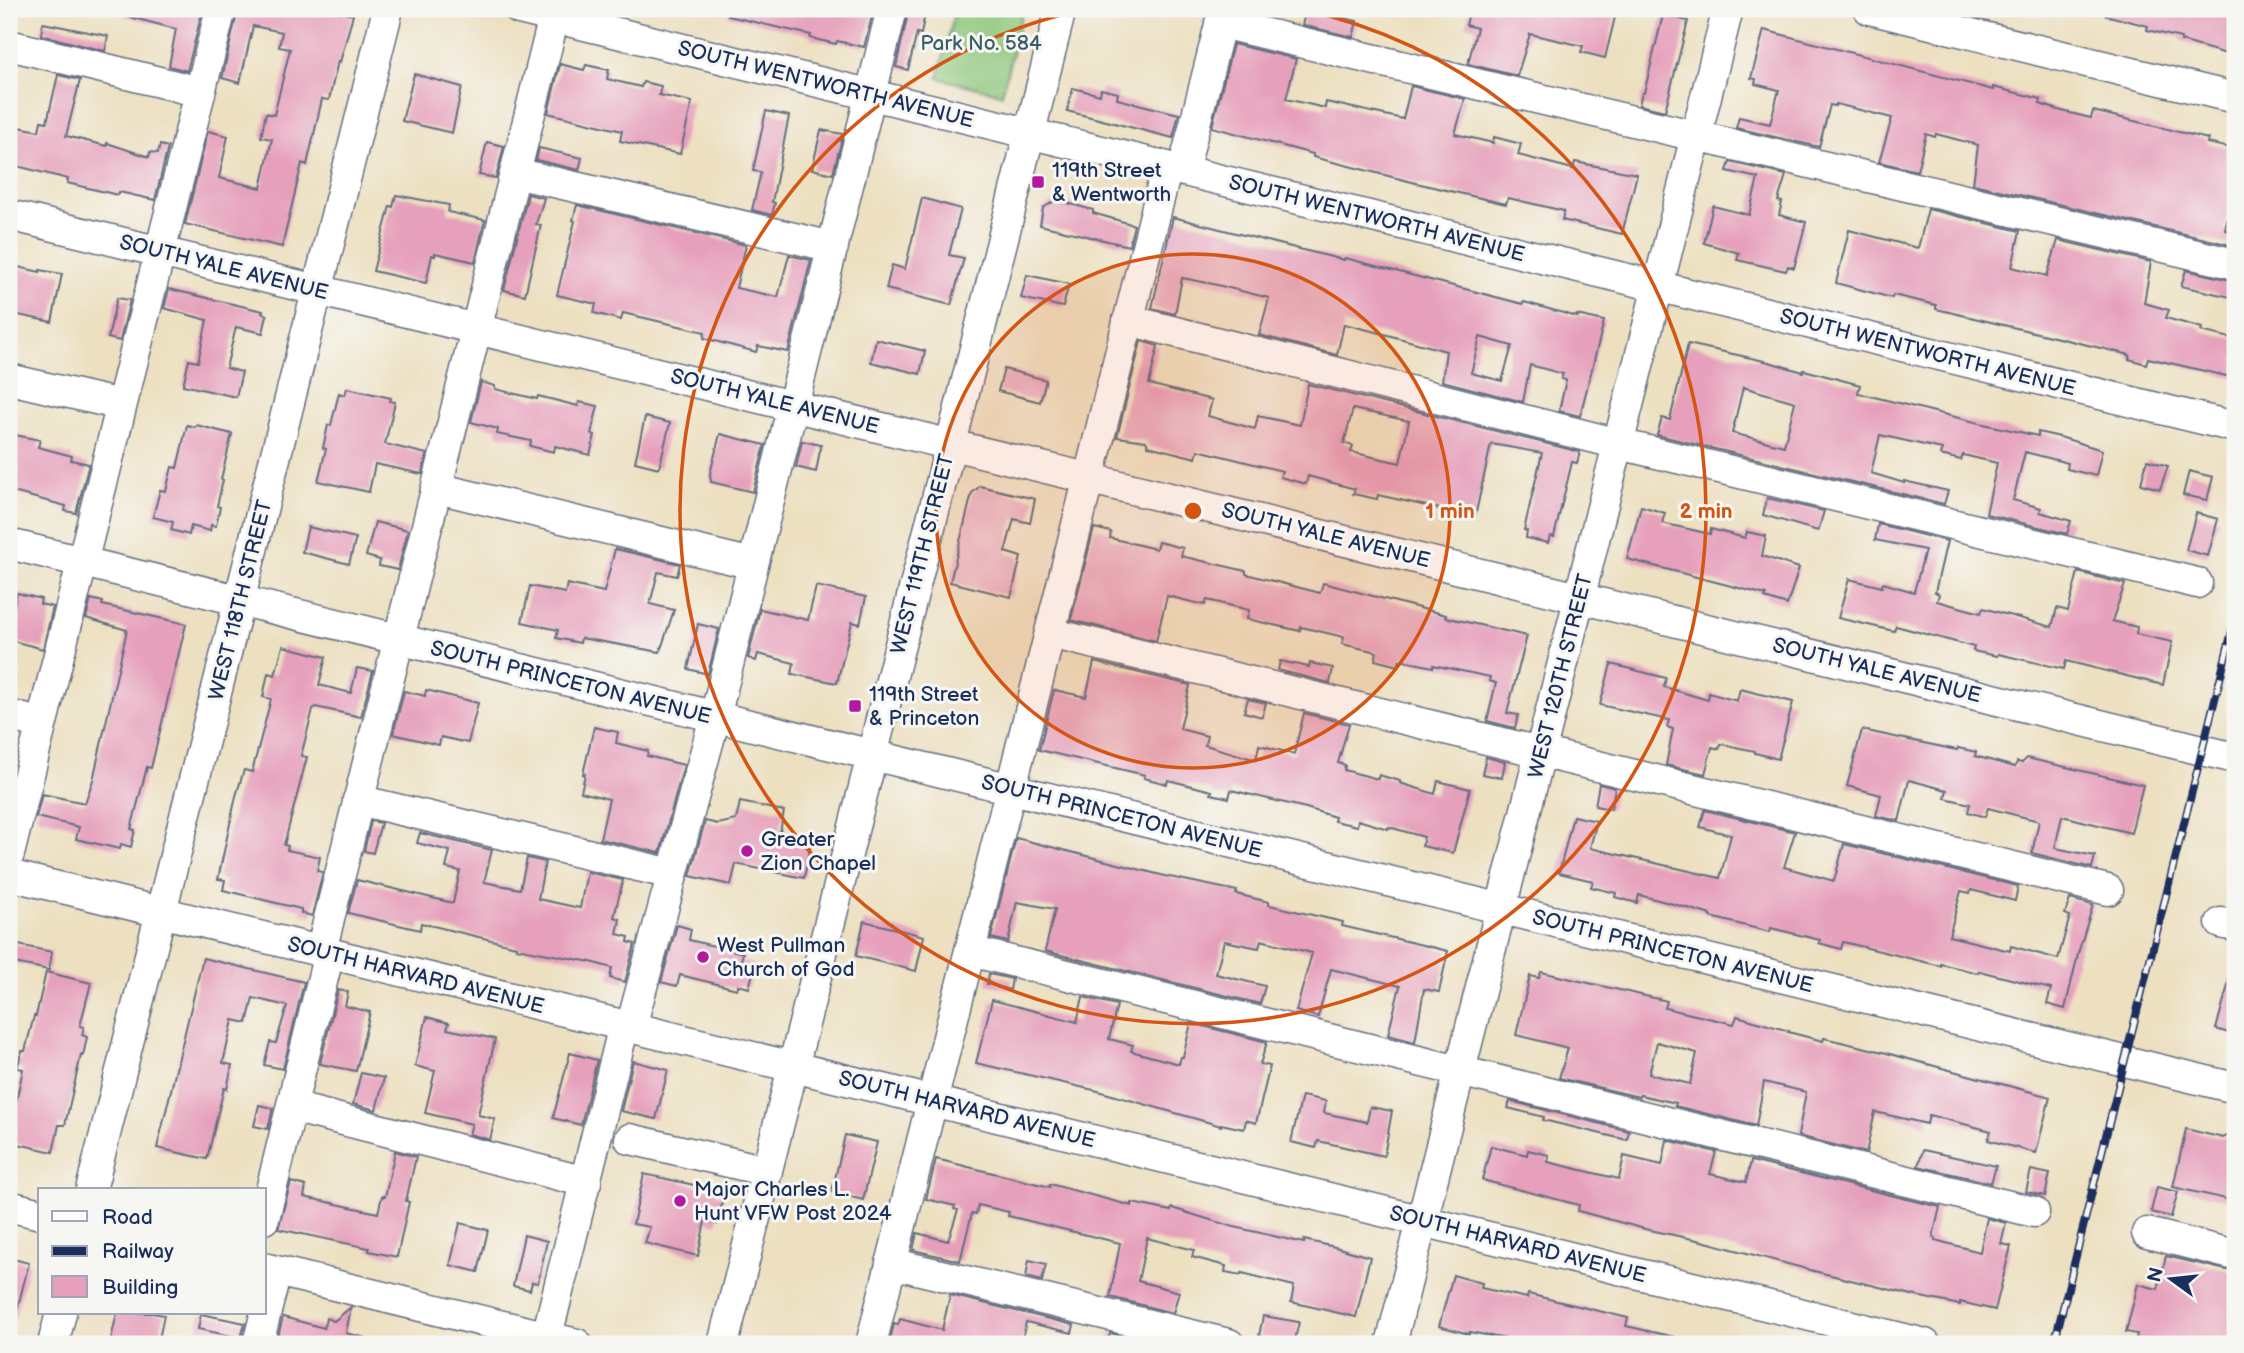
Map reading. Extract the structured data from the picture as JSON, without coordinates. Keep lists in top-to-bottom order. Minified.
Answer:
{"streets":{"street":["SOUTH WENTWORTH AVENUE","SOUTH YALE AVENUE","WEST 119TH STREET","WEST 118TH STREET","WEST 120TH STREET","SOUTH PRINCETON AVENUE","SOUTH HARVARD AVENUE"]},"crossings":[["SOUTH WENTWORTH AVENUE","WEST 119TH STREET"],["SOUTH WENTWORTH AVENUE","WEST 120TH STREET"],["SOUTH YALE AVENUE","WEST 119TH STREET"],["SOUTH YALE AVENUE","WEST 118TH STREET"],["SOUTH YALE AVENUE","WEST 120TH STREET"],["WEST 119TH STREET","SOUTH PRINCETON AVENUE"],["WEST 119TH STREET","SOUTH HARVARD AVENUE"],["WEST 118TH STREET","SOUTH PRINCETON AVENUE"],["WEST 118TH STREET","SOUTH HARVARD AVENUE"],["WEST 120TH STREET","SOUTH PRINCETON AVENUE"],["WEST 120TH STREET","SOUTH HARVARD AVENUE"]],"parks":["Park No. 584"],"places":{"transit":["119th Street & Wentworth","119th Street & Princeton"],"other":["Greater Zion Chapel","West Pullman Church of God","Major Charles L. Hunt VFW Post 2024"]},"legend":["Road","Railway","Building"],"north":"left","rings":["1 min","2 min"]}
